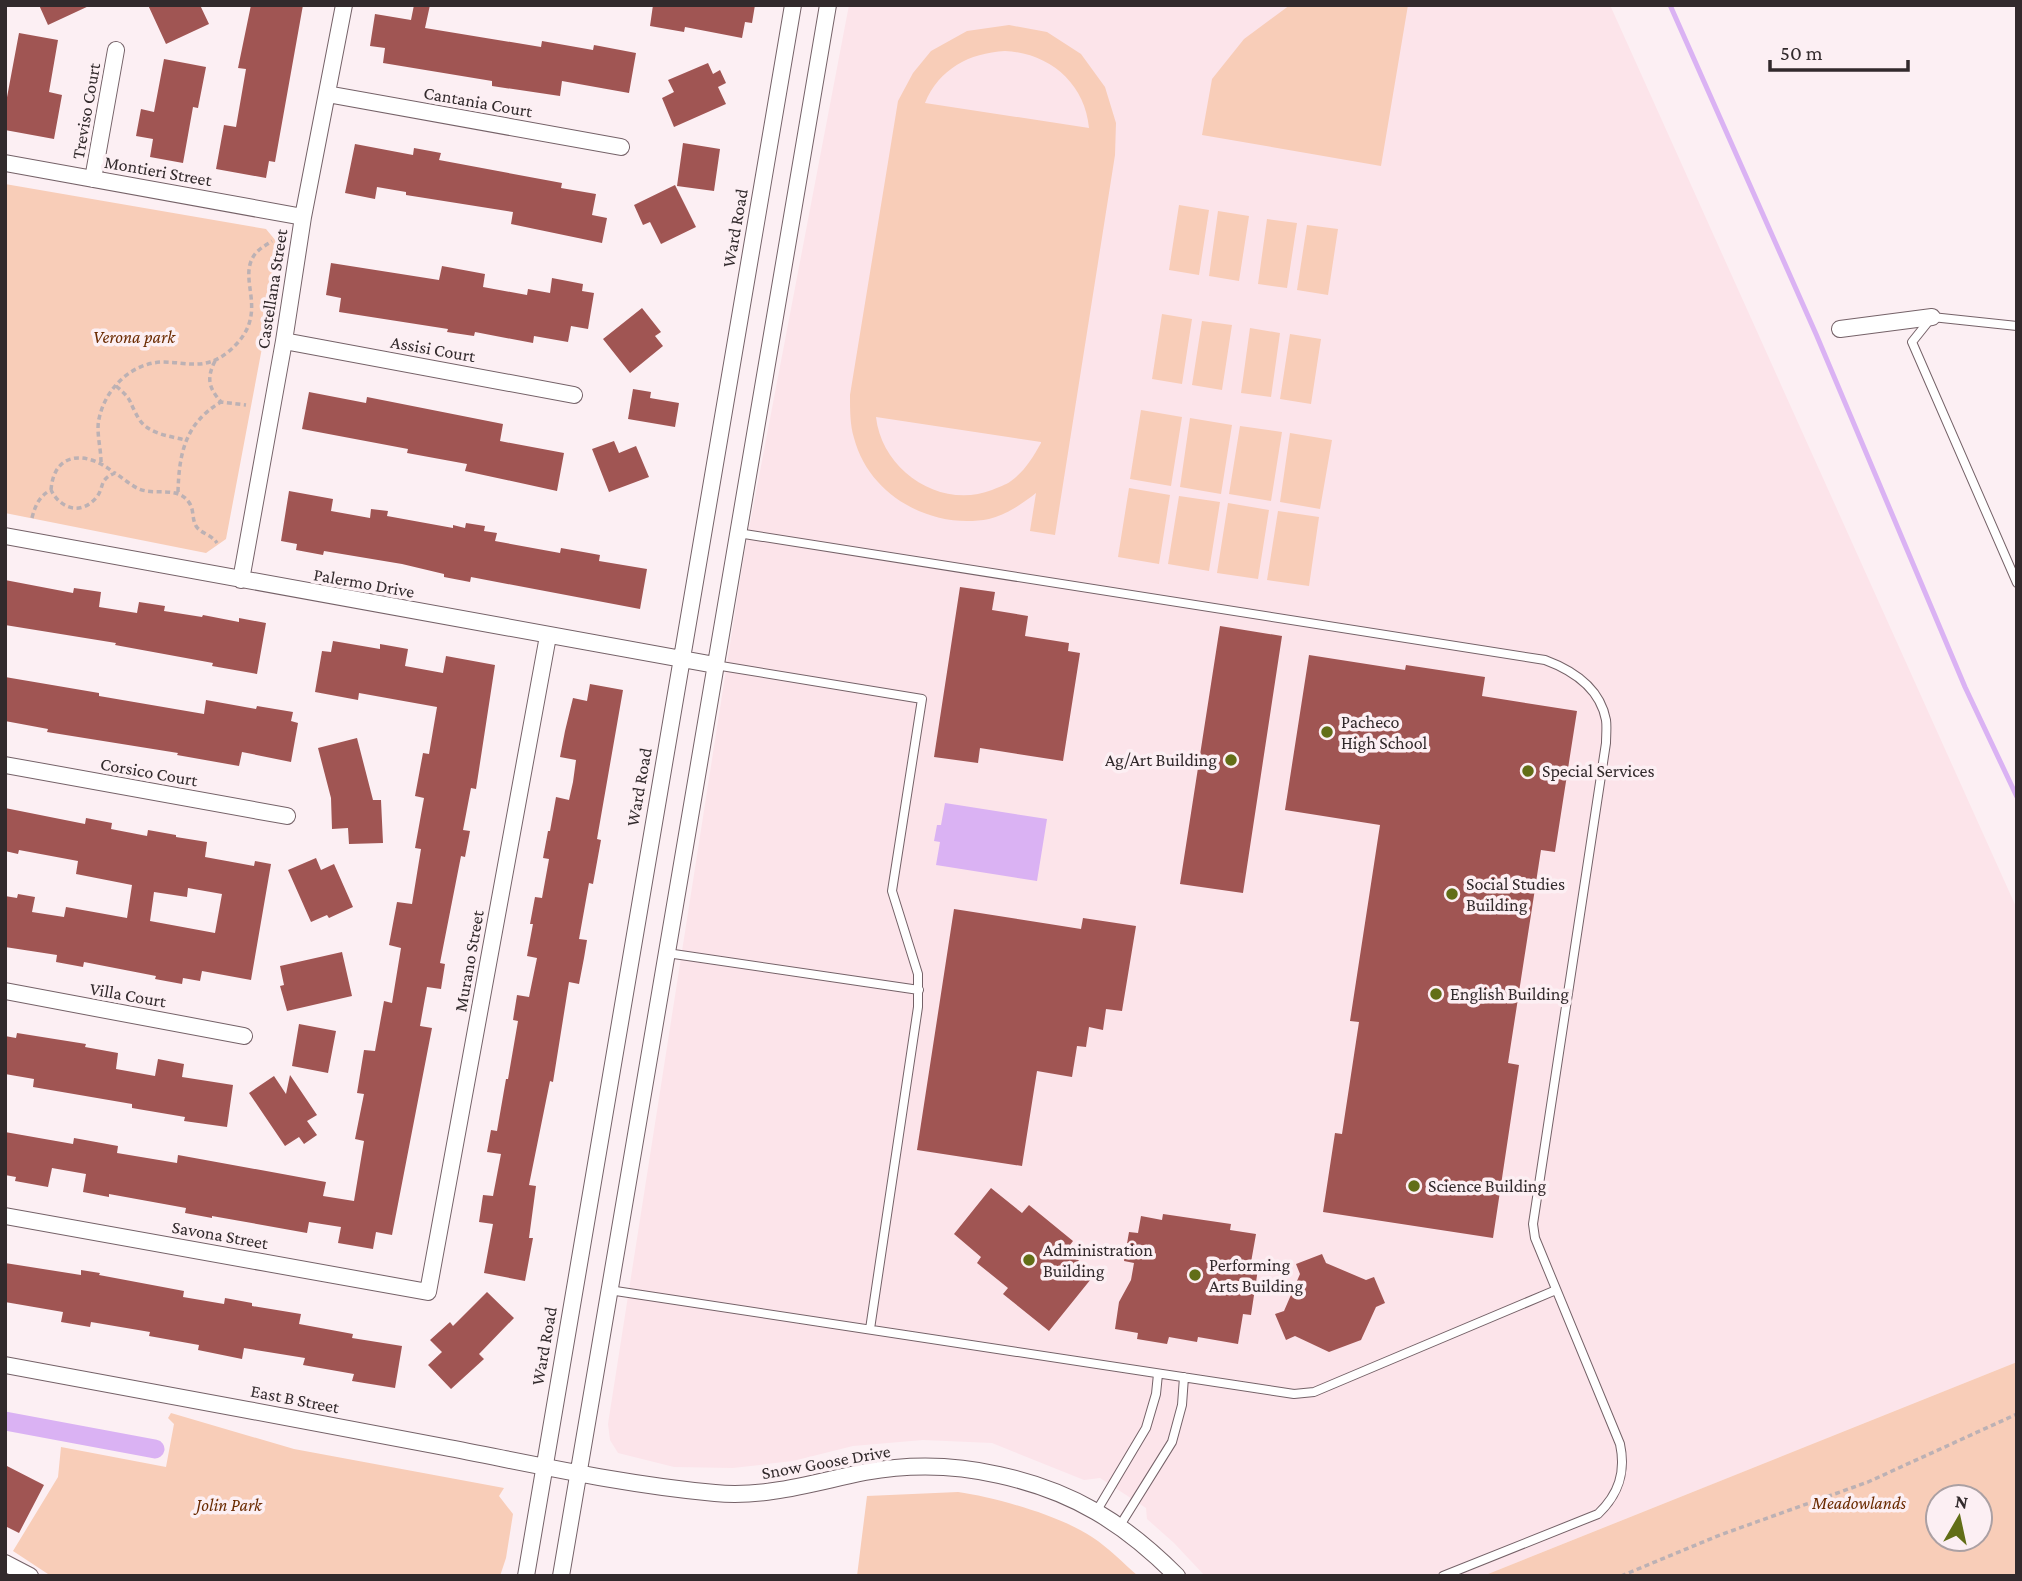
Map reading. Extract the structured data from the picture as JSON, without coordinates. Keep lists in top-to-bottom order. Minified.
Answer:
{"streets":{"street":["Cantania Court","Treviso Court","Montieri Street","Ward Road","Castellana Street","Assisi Court","Palermo Drive","Corsico Court","Murano Street","Villa Court","Savona Street","East B Street","Snow Goose Drive"]},"crossings":[["Cantania Court","Castellana Street"],["Treviso Court","Montieri Street"],["Montieri Street","Castellana Street"],["Ward Road","Palermo Drive"],["Ward Road","East B Street"],["Castellana Street","Assisi Court"],["Castellana Street","Palermo Drive"],["Palermo Drive","Murano Street"],["Murano Street","Savona Street"],["East B Street","Snow Goose Drive"]],"parks":["Verona park","Meadowlands","Jolin Park"],"places":["Pacheco High School","Ag/Art Building","Special Services","Social Studies Building","English Building","Science Building","Administration Building","Performing Arts Building"],"scale_bar":"50 m","north":"top"}
